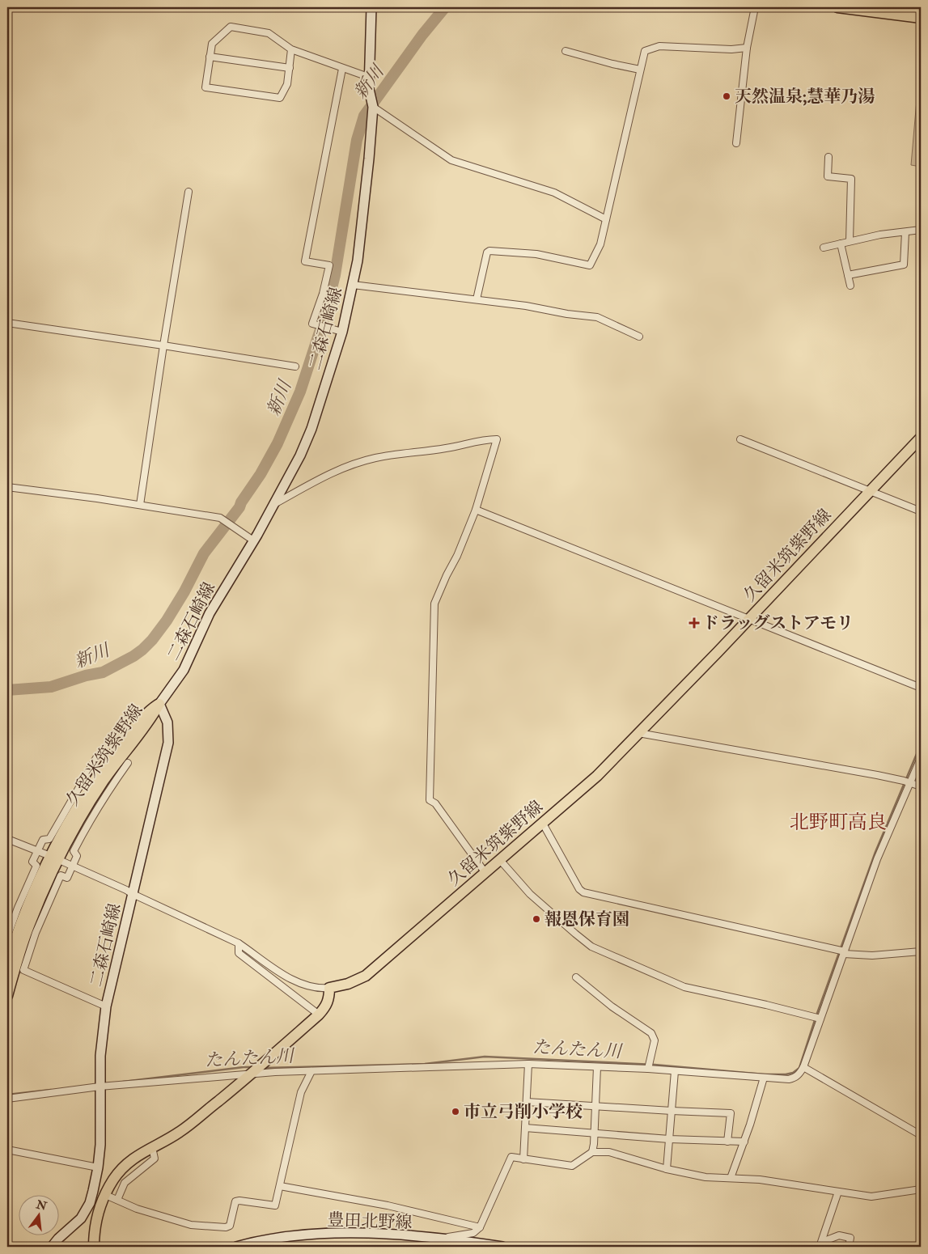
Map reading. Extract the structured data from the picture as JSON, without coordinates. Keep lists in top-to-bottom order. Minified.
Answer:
{"streets":{"main road":["二森石崎線","久留米筑紫野線","豊田北野線"]},"crossings":[["二森石崎線","久留米筑紫野線"]],"districts":["北野町高良"],"water":["新川","たんたん川"],"places":{"other":["天然温泉;慧華乃湯","報恩保育園","市立弓削小学校"],"health":["ドラッグストアモリ"]},"north":"top"}
